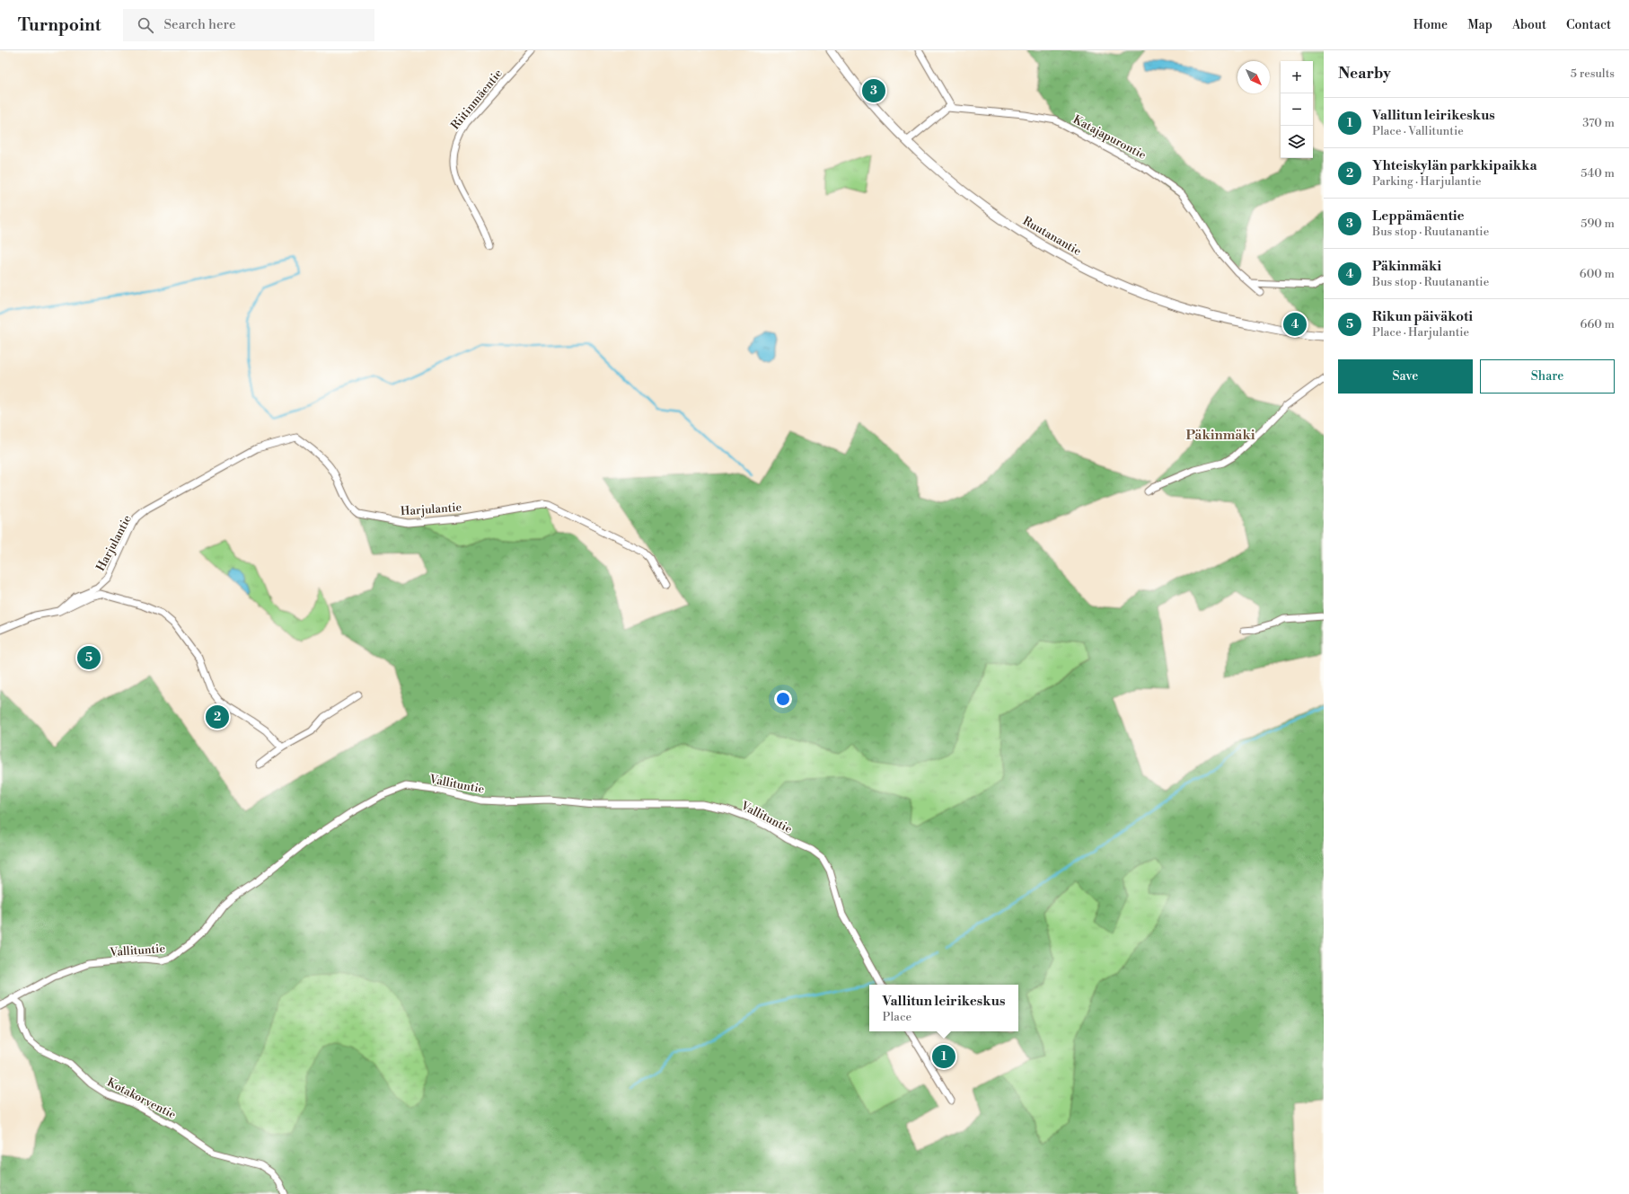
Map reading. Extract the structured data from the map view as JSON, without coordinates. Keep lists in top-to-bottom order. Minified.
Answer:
{"streets":{"street":["Riitinmäentie","Katajapurontie","Ruutanantie","Harjulantie","Vallituntie","Kotakorventie"]},"crossings":[["Vallituntie","Kotakorventie"]],"districts":["Päkinmäki"],"north":"bottom right","page":{"header":"Turnpoint","search":"Search here","nav":["Home","Map","About","Contact"],"heading":["Nearby","5 results"],"map_buttons":["+","−"],"pins":["3","4","5","2","1"],"list":[{"mark":"1","name":"Vallitun leirikeskus","note":"Place · Vallituntie","value":"370 m"},{"mark":"2","name":"Yhteiskylän parkkipaikka","note":"Parking · Harjulantie","value":"540 m"},{"mark":"3","name":"Leppämäentie","note":"Bus stop · Ruutanantie","value":"590 m"},{"mark":"4","name":"Päkinmäki","note":"Bus stop · Ruutanantie","value":"600 m"},{"mark":"5","name":"Rikun päiväkoti","note":"Place · Harjulantie","value":"660 m"}],"buttons":["Save","Share"],"popup":["Vallitun leirikeskus","Place"]}}
